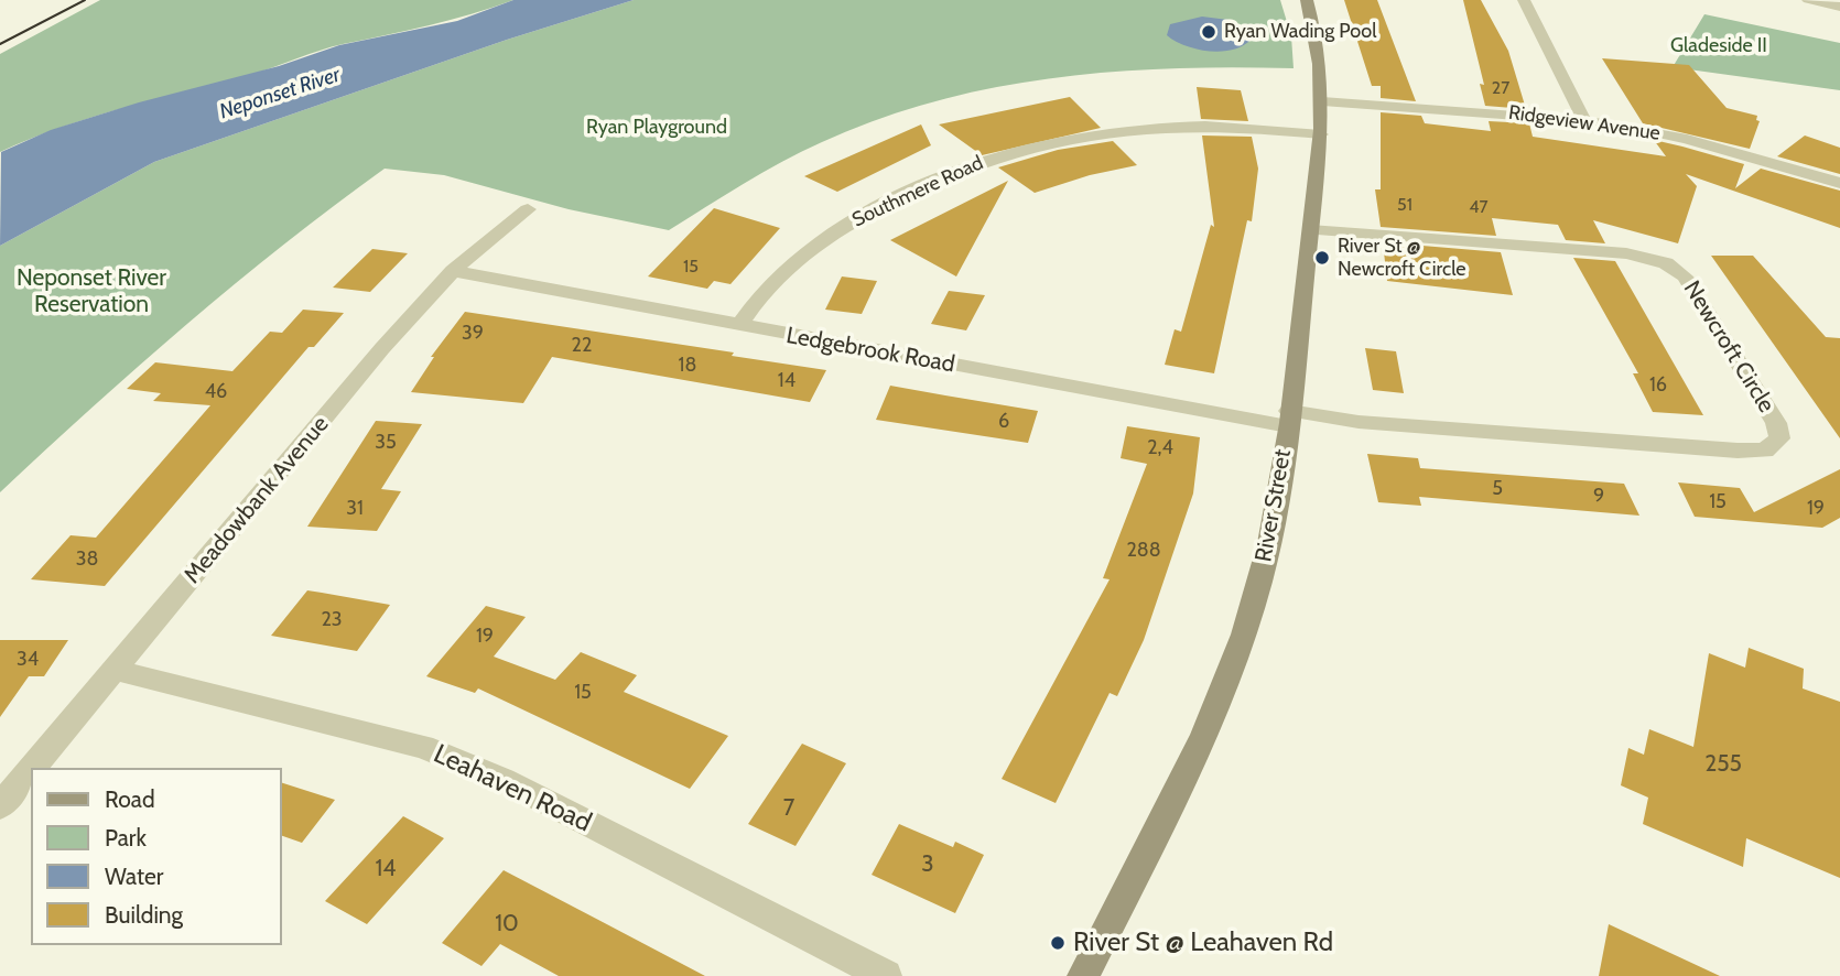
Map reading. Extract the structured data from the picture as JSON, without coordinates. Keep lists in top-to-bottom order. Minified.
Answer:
{"streets":{"main road":["River Street"],"street":["Ridgeview Avenue","Southmere Road","Newcroft Circle","Ledgebrook Road","Meadowbank Avenue","Leahaven Road"]},"crossings":[["Ridgeview Avenue","River Street"],["Southmere Road","Ledgebrook Road"],["Southmere Road","River Street"],["Newcroft Circle","Ledgebrook Road"],["Newcroft Circle","River Street"],["Ledgebrook Road","Meadowbank Avenue"],["Ledgebrook Road","River Street"],["Meadowbank Avenue","Leahaven Road"]],"water":["Neponset River"],"parks":["Gladeside II","Ryan Playground","Neponset River Reservation"],"places":["Ryan Wading Pool","River St @ Newcroft Circle","River St @ Leahaven Rd"],"house_numbers":["27","51","47","15","39","22","18","14","16","46","6","35","2,4","5","9","15","31","19","288","38","23","19","34","15","255","7","3","14","10"],"legend":["Road","Park","Water","Building"]}
